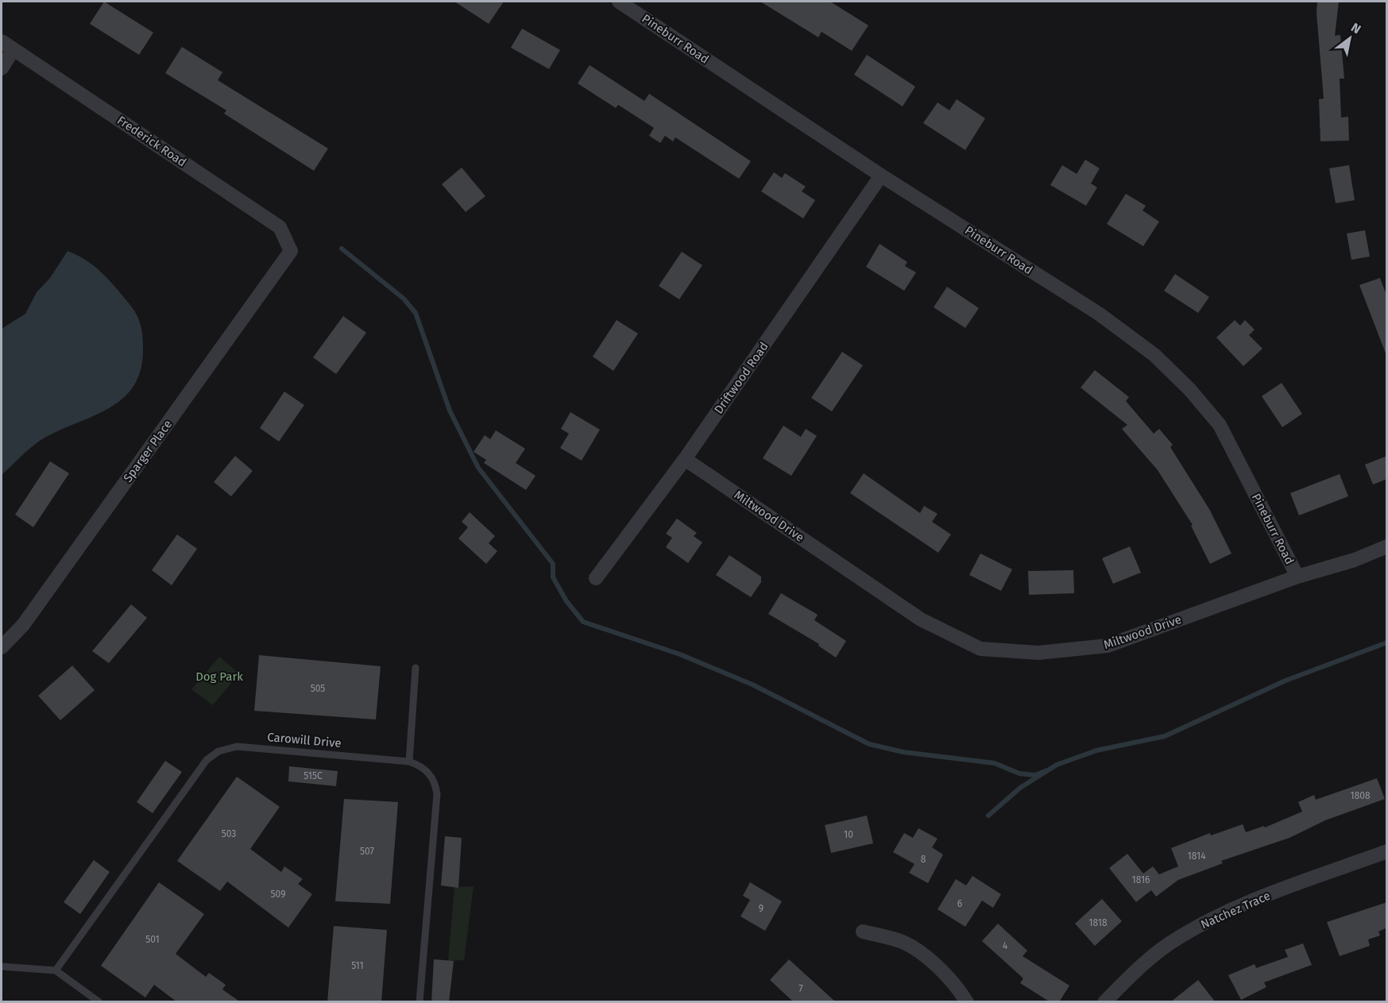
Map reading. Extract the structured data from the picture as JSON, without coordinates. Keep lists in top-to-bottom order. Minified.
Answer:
{"streets":{"street":["Pineburr Road","Frederick Road","Driftwood Road","Sparger Place","Miltwood Drive","Natchez Trace"],"lane":["Carowill Drive"]},"crossings":[["Pineburr Road","Driftwood Road"],["Pineburr Road","Miltwood Drive"],["Frederick Road","Sparger Place"],["Driftwood Road","Miltwood Drive"]],"parks":["Dog Park"],"house_numbers":["505","515C","1808","503","10","507","1814","8","1816","509","6","9","1818","501","4","511","7"],"north":"top right"}
